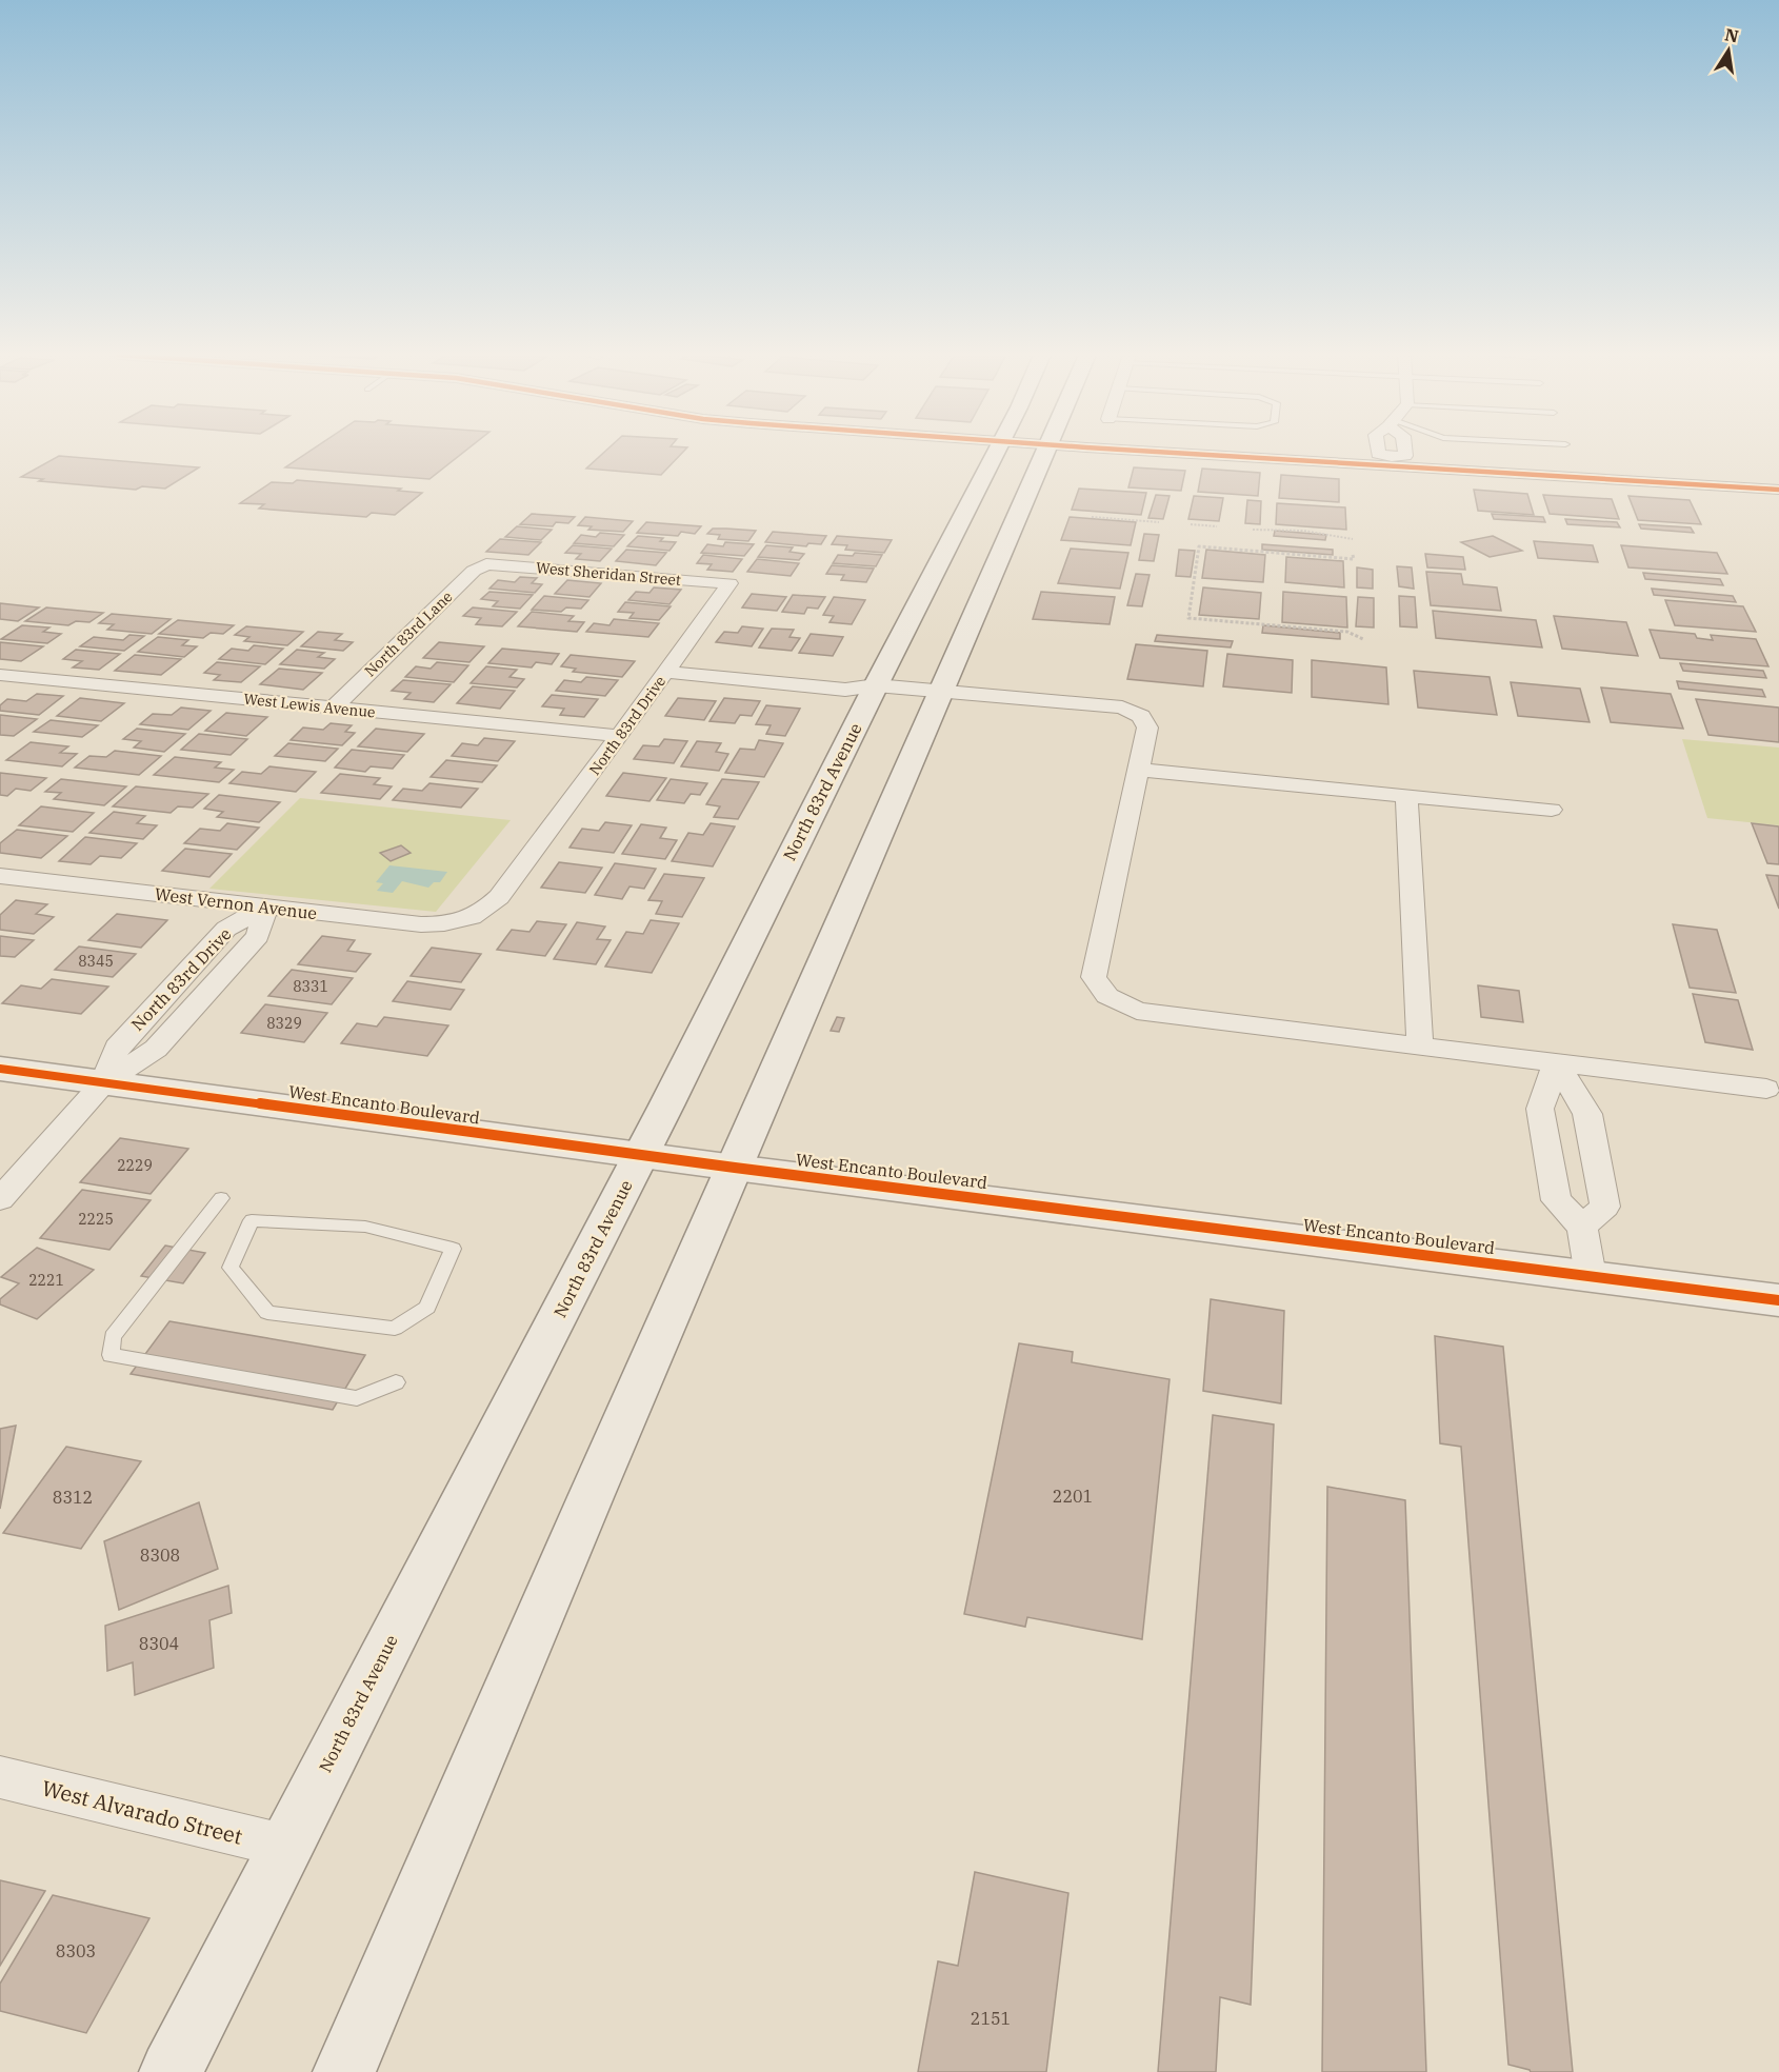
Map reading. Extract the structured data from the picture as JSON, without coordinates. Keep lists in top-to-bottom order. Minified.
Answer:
{"streets":{"main road":["North 83rd Avenue","West Encanto Boulevard"],"street":["West Sheridan Street","North 83rd Lane","West Lewis Avenue","North 83rd Drive","West Vernon Avenue","West Alvarado Street"]},"crossings":[["West Sheridan Street","North 83rd Lane"],["West Sheridan Street","North 83rd Drive"],["North 83rd Lane","West Lewis Avenue"],["West Lewis Avenue","North 83rd Drive"],["North 83rd Drive","West Vernon Avenue"],["North 83rd Drive","West Encanto Boulevard"],["North 83rd Avenue","West Encanto Boulevard"],["North 83rd Avenue","West Alvarado Street"]],"house_numbers":["8345","8331","8329","2229","2225","2221","2201","8312","8308","8304","8303","2151"],"north":"top"}
